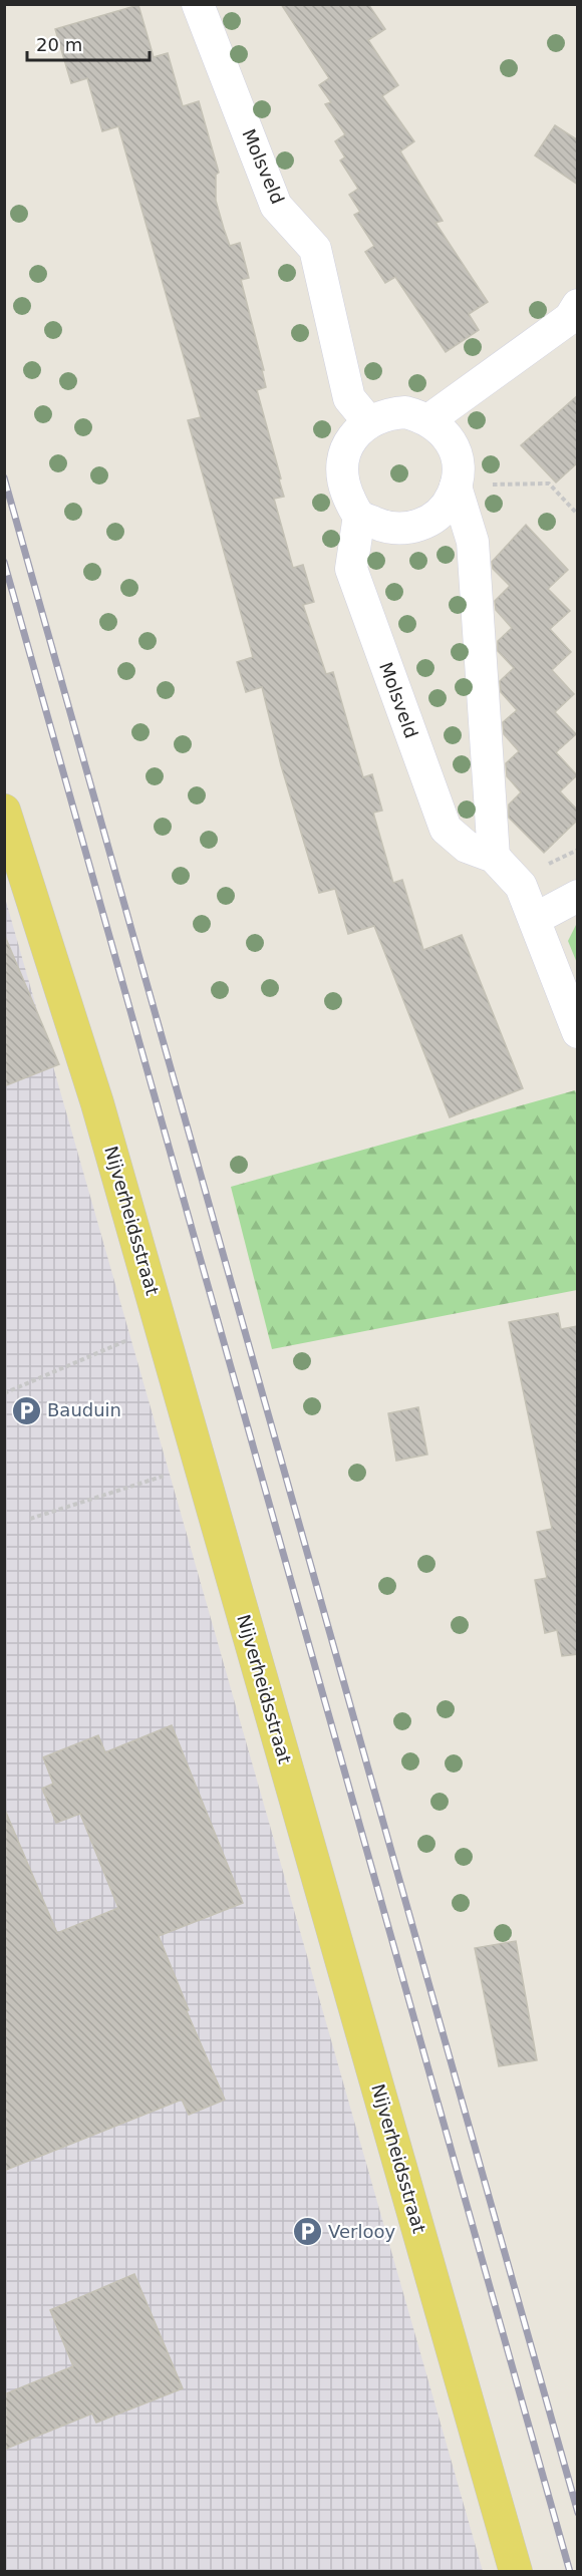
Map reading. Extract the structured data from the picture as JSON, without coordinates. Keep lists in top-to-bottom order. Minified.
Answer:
{"streets":{"main road":["Nijverheidsstraat"],"street":["Molsveld"]},"places":{"parking":["Bauduin","Verlooy"]},"scale_bar":"20 m"}
